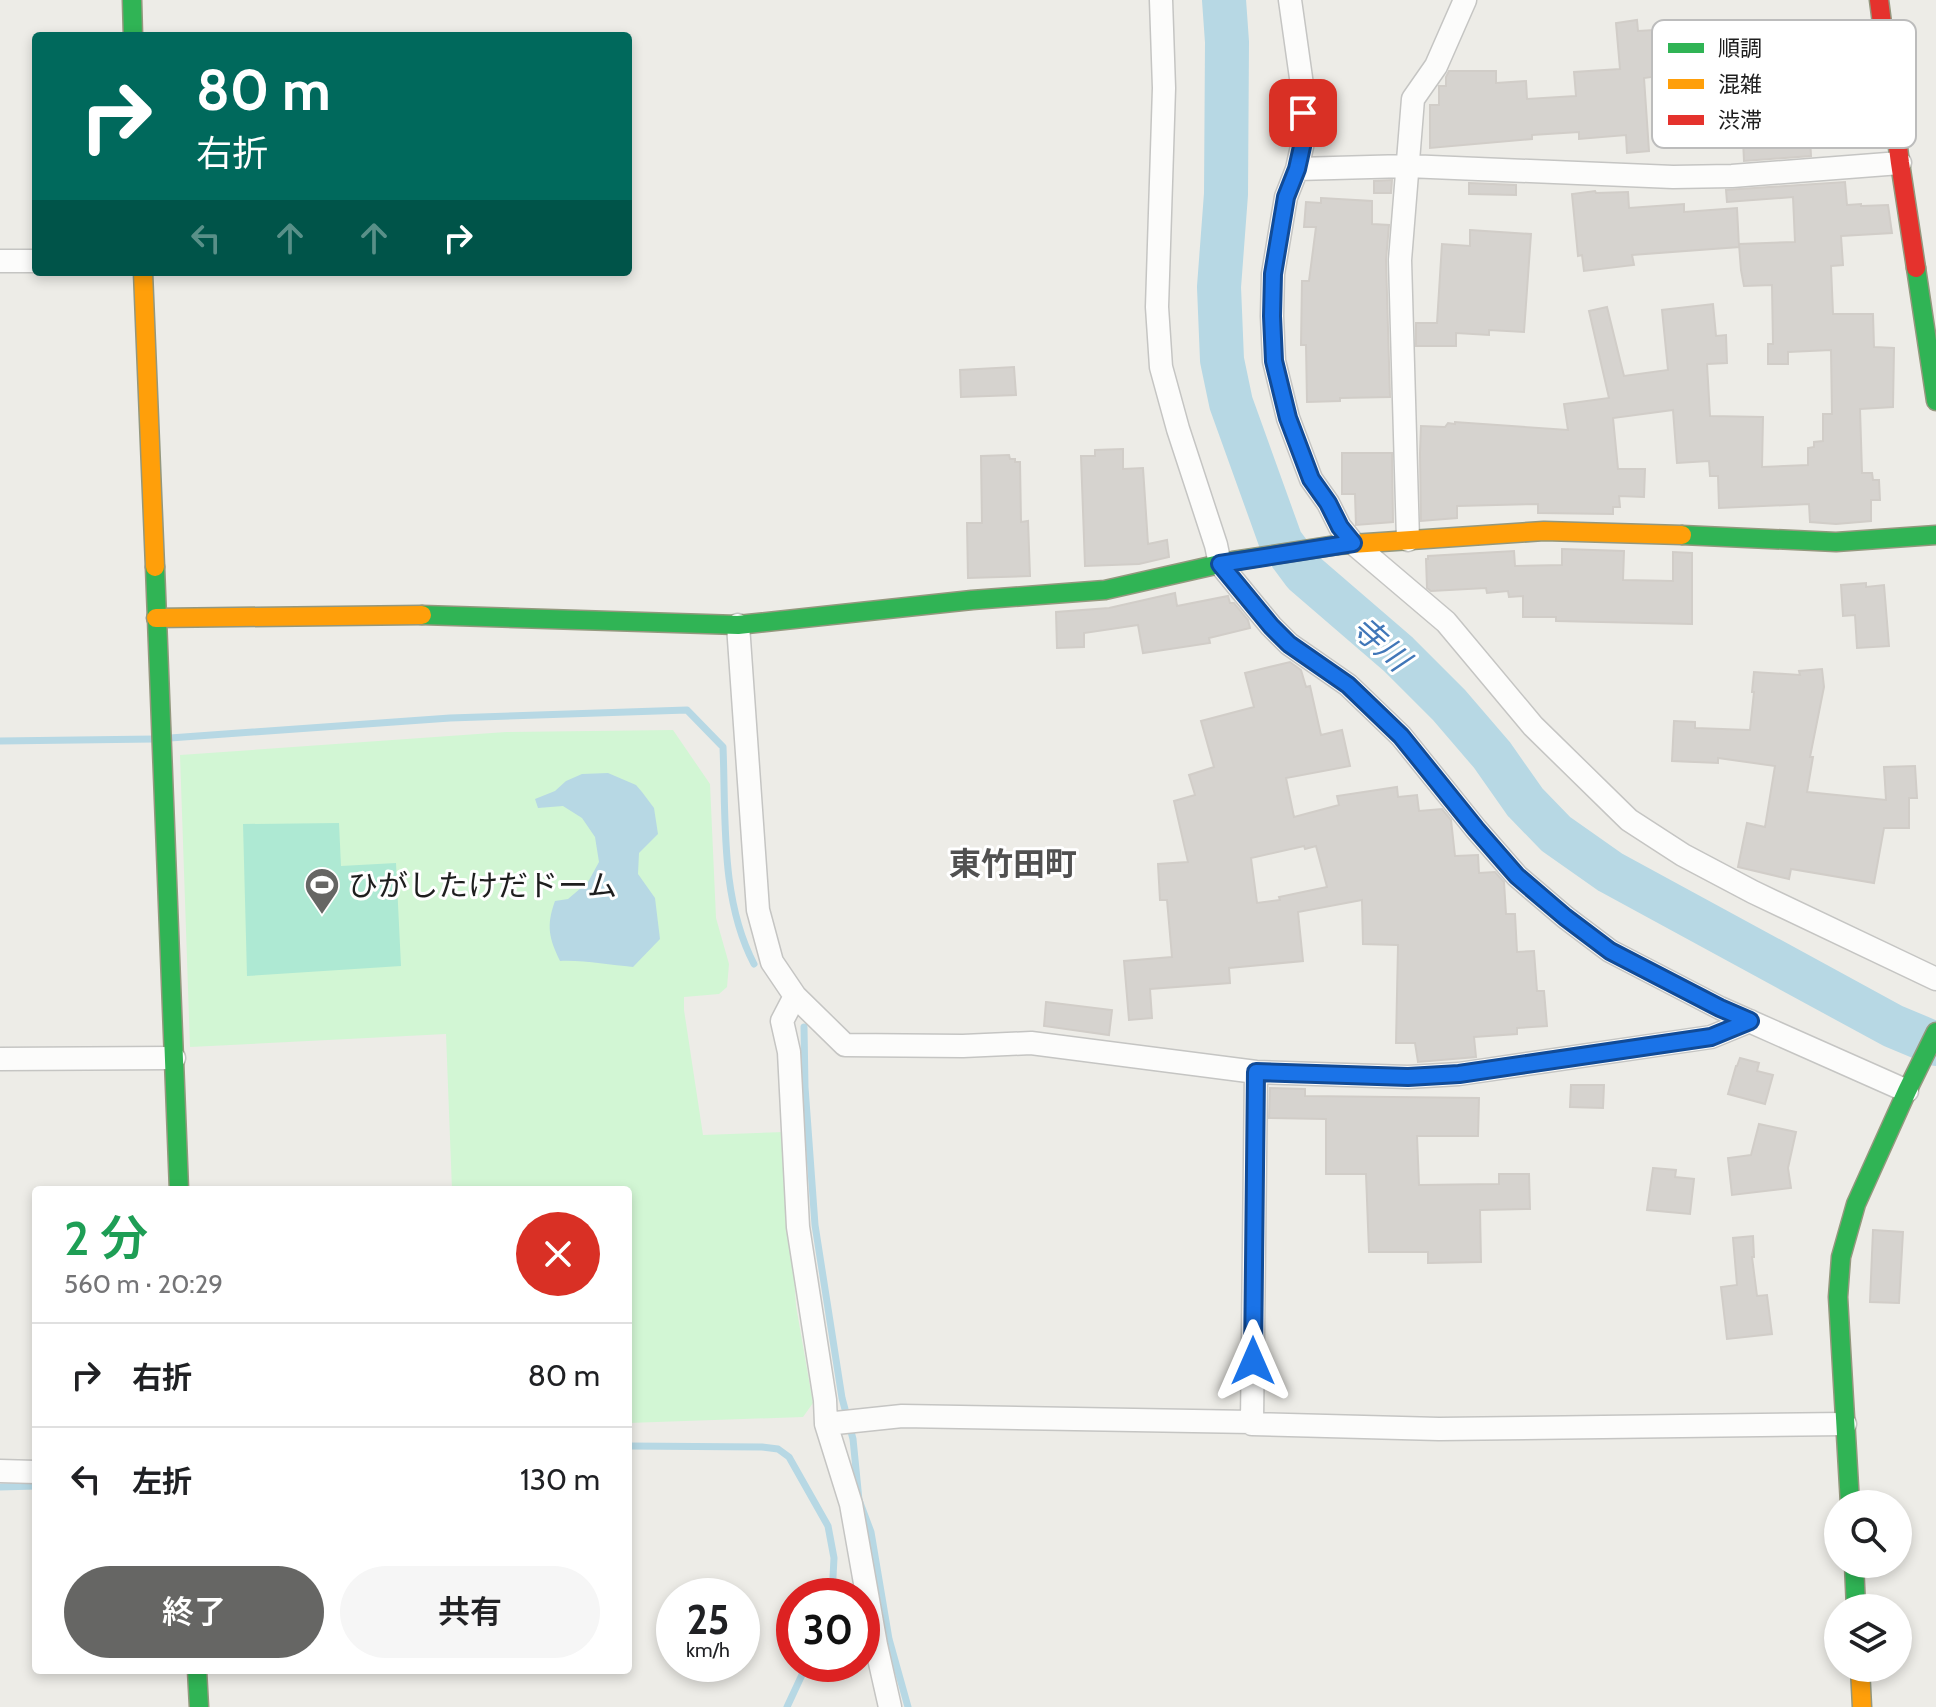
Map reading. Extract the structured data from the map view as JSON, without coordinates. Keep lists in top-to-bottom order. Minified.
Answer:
{"districts":["東竹田町"],"water":["寺川"],"places":{"sports":["ひがしたけだドーム"]},"legend":["順調","混雑","渋滞"],"page":{"turn":["80 m","右折"],"heading":["2 分","560 m · 20:29"],"list":[{"name":"右折","value":"80 m"},{"name":"左折","value":"130 m"}],"buttons":["終了","共有"],"speed":"25 km/h","limit":"30"}}
